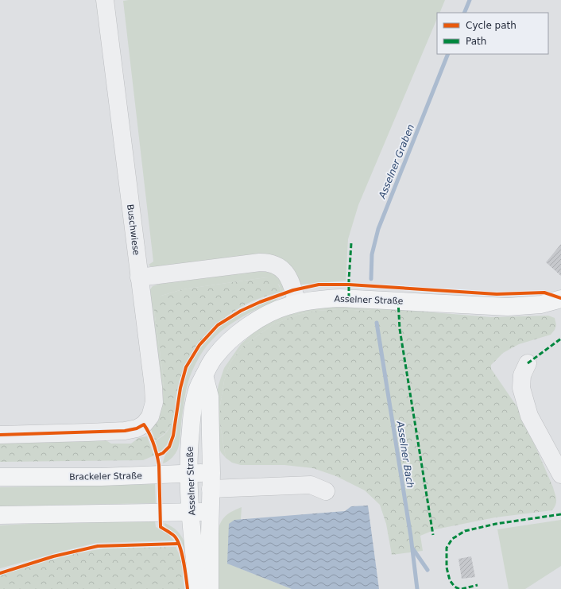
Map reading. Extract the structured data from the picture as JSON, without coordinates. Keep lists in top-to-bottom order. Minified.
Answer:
{"streets":{"main road":["Asselner Straße","Brackeler Straße"],"street":["Buschwiese"]},"crossings":[["Asselner Straße","Brackeler Straße"]],"water":["Asselner Graben","Asselner Bach"],"legend":["Cycle path","Path"]}
